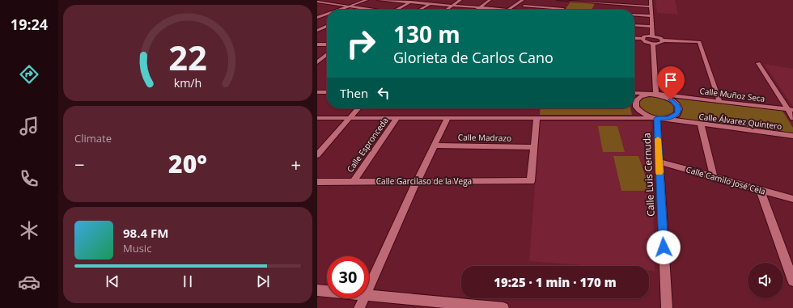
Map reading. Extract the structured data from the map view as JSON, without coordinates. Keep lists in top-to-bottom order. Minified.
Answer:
{"streets":{"street":["Calle Muñoz Seca","Calle Álvarez Quintero","Calle Madrazo","Calle Espronceda","Calle Luis Cernuda","Calle Camilo José Cela","Calle Garcilaso de la Vega"]},"crossings":[["Calle Álvarez Quintero","Calle Espronceda"],["Calle Álvarez Quintero","Calle Luis Cernuda"],["Calle Madrazo","Calle Garcilaso de la Vega"],["Calle Espronceda","Calle Garcilaso de la Vega"],["Calle Luis Cernuda","Calle Camilo José Cela"]],"page":{"tabs":"19:24","turn":["130 m","Glorieta de Carlos Cano"],"then":"Then","tile":"Climate","heat":["−","20°","+"],"song":["98.4 FM","Music"],"limit":"30","trip":"19:25 · 1 min · 170 m","gauge":["22","km/h"]}}
